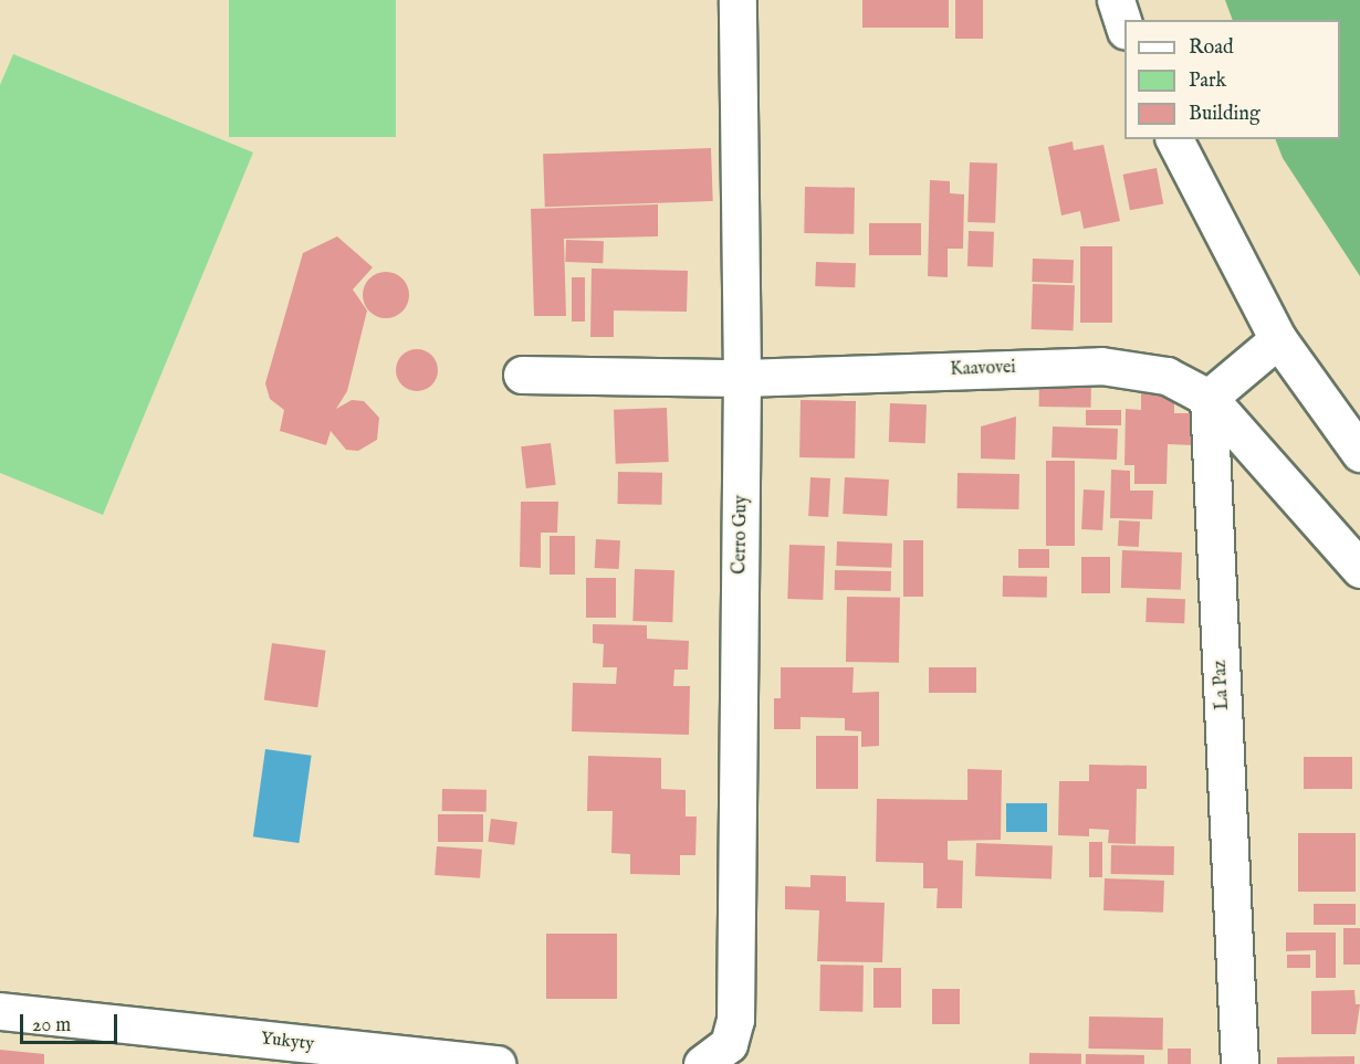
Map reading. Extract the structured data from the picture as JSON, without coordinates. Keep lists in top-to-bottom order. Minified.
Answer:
{"streets":{"street":["Kaavovei","Cerro Guy","La Paz","Yukyty"]},"crossings":[["Kaavovei","Cerro Guy"],["Kaavovei","La Paz"]],"legend":["Road","Park","Building"],"scale_bar":"20 m"}
